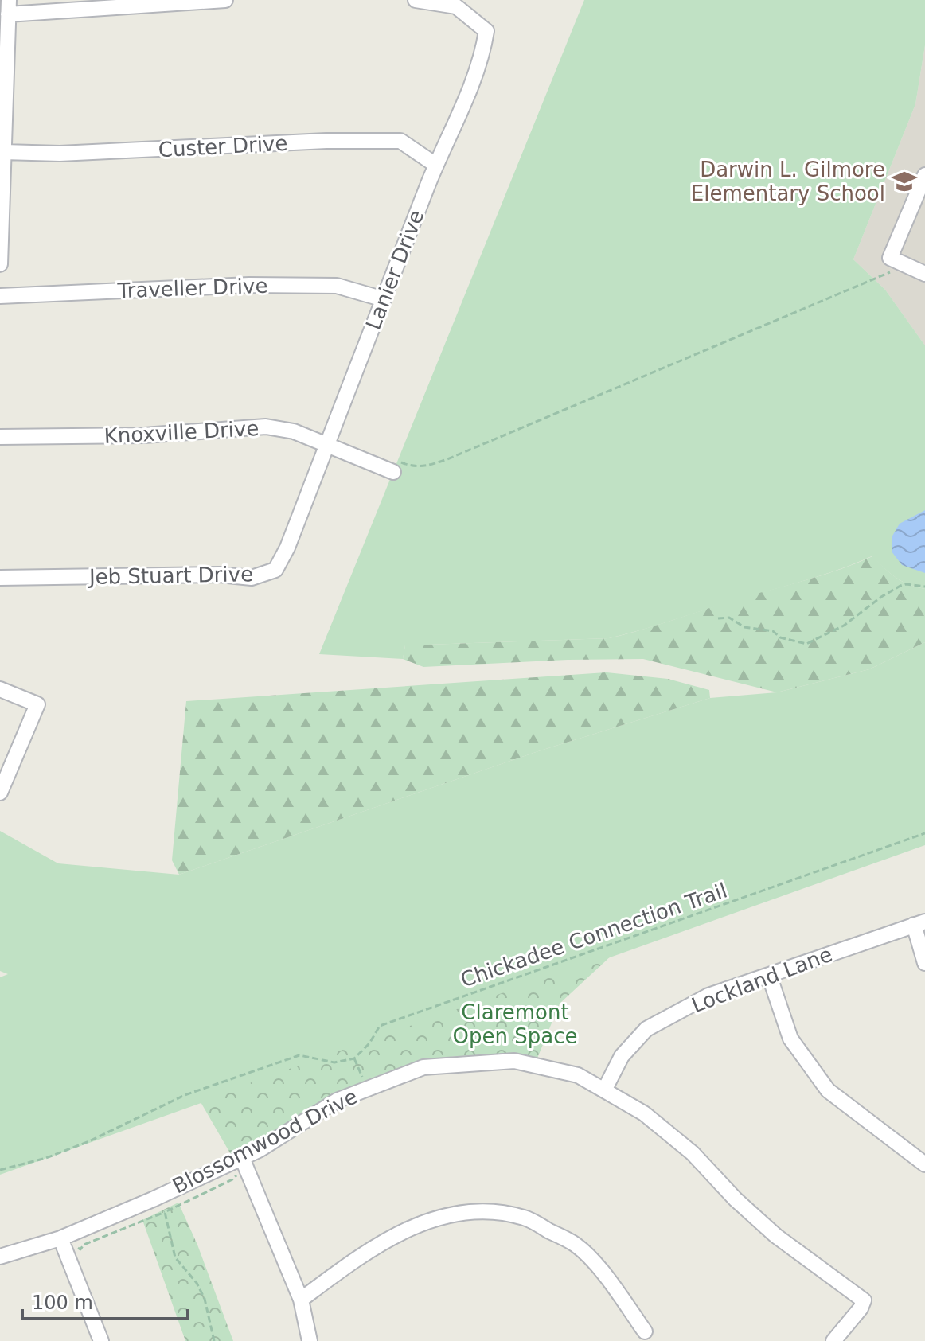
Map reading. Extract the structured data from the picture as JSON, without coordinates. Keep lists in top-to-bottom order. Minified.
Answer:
{"streets":{"street":["Custer Drive","Lanier Drive","Traveller Drive","Knoxville Drive","Jeb Stuart Drive","Lockland Lane","Blossomwood Drive"],"path":["Chickadee Connection Trail"]},"crossings":[["Custer Drive","Lanier Drive"],["Lanier Drive","Traveller Drive"],["Lanier Drive","Knoxville Drive"],["Lanier Drive","Jeb Stuart Drive"],["Lockland Lane","Blossomwood Drive"]],"parks":["Claremont Open Space"],"places":{"school or university":["Darwin L. Gilmore Elementary School"]},"scale_bar":"100 m"}
